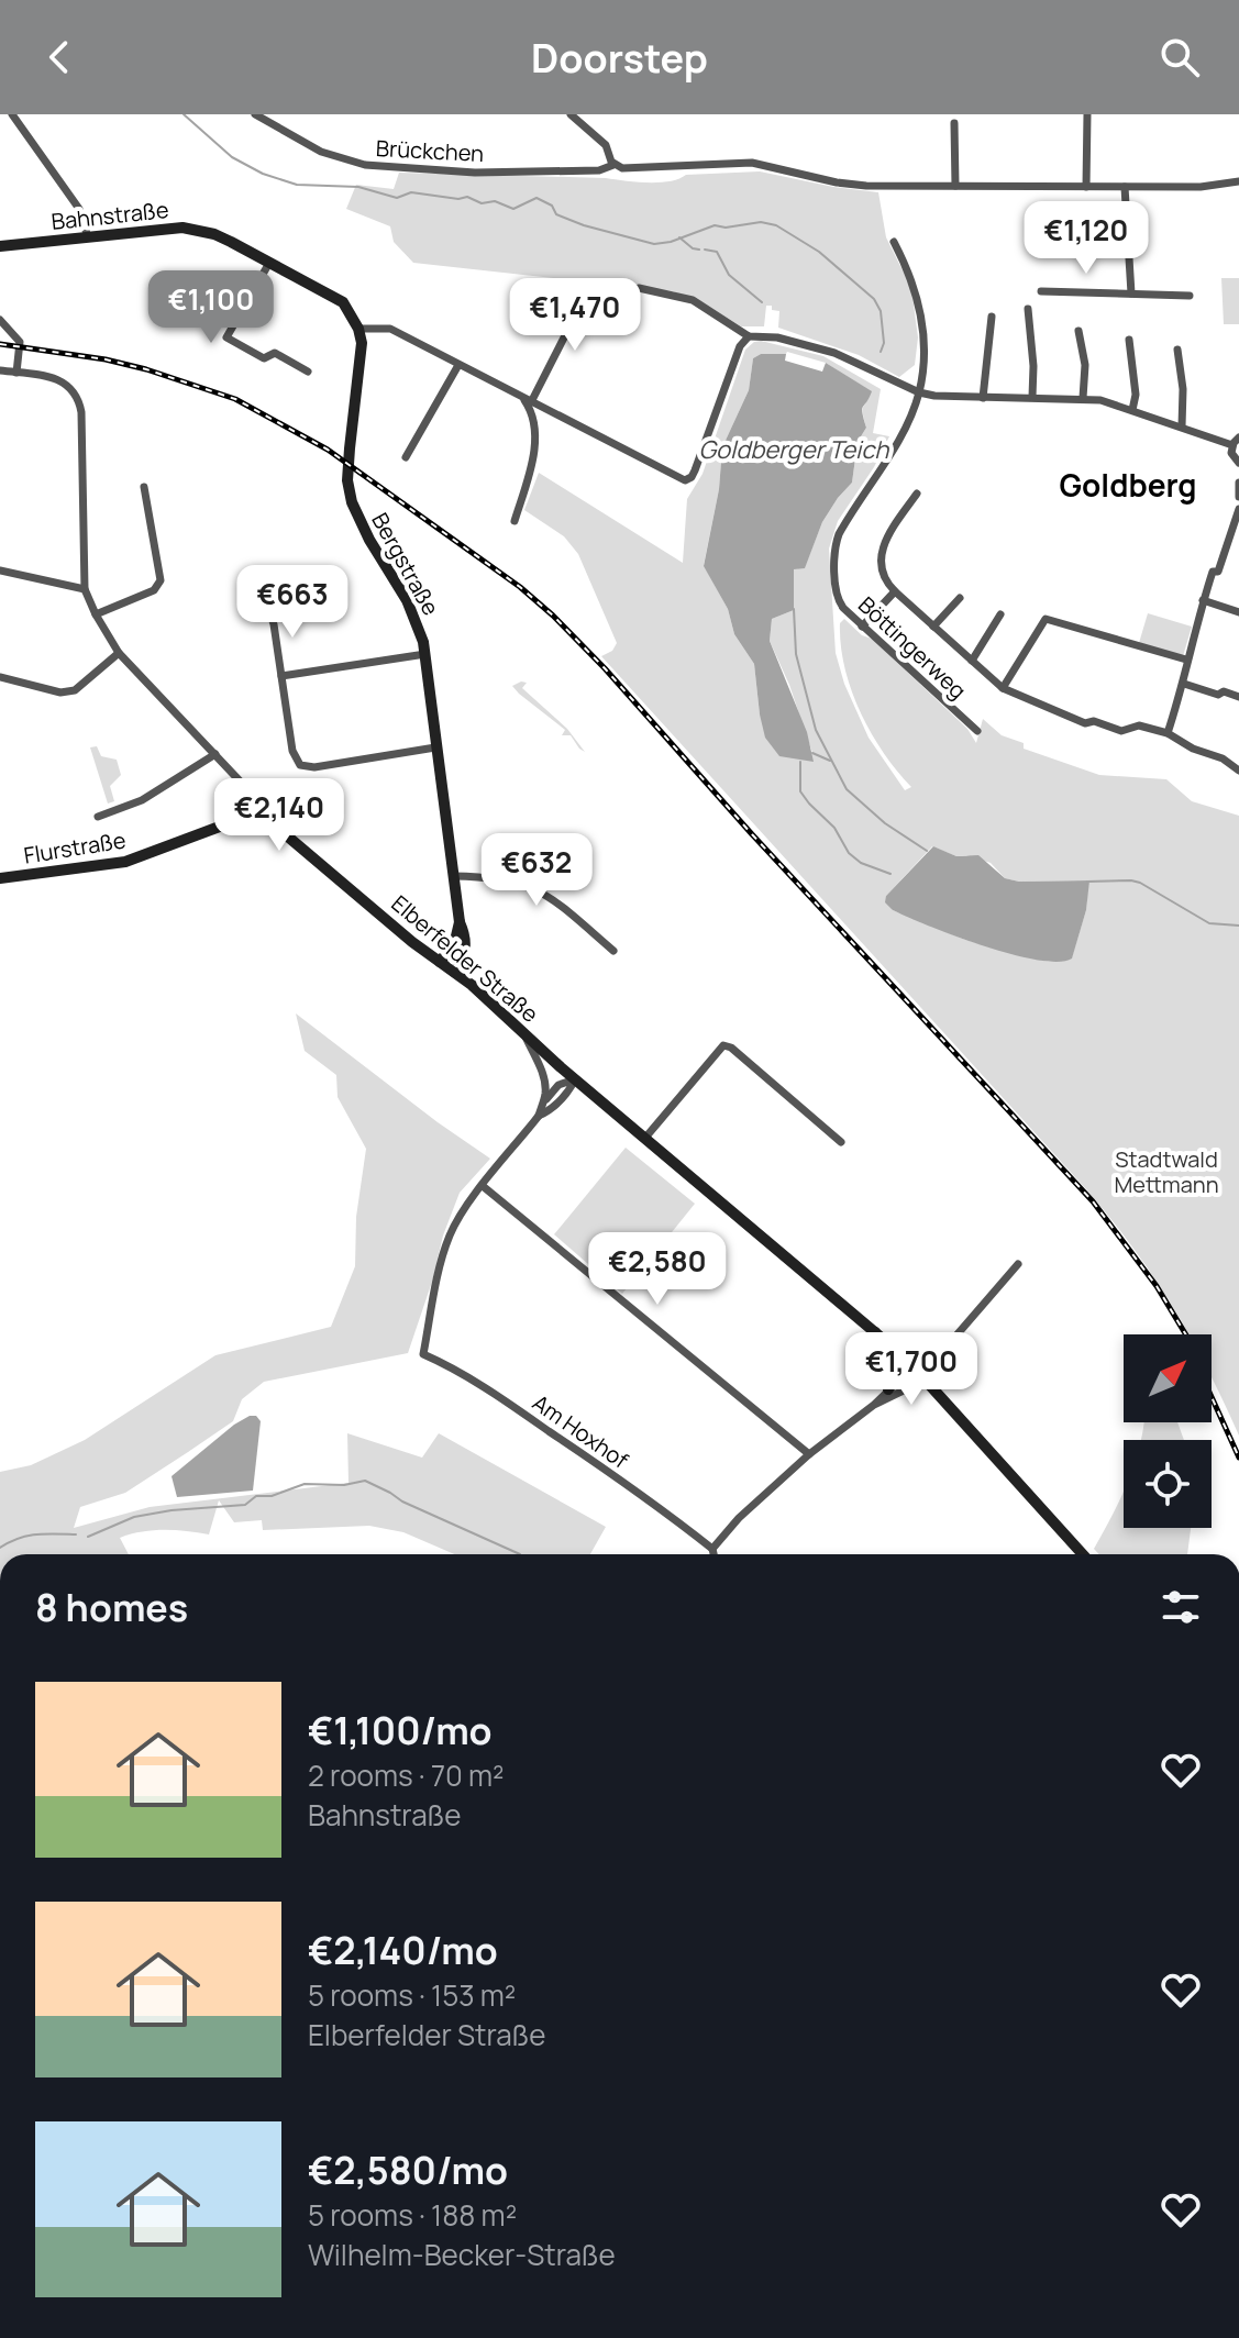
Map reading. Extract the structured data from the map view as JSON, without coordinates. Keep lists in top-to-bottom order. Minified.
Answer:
{"streets":{"main road":["Bahnstraße","Bergstraße","Flurstraße","Elberfelder Straße"],"street":["Brückchen","Böttingerweg","Am Hoxhof"]},"crossings":[["Bahnstraße","Bergstraße"],["Bergstraße","Elberfelder Straße"],["Flurstraße","Elberfelder Straße"]],"districts":["Goldberg"],"water":["Goldberger Teich"],"parks":["Stadtwald Mettmann"],"north":"top right","page":{"header":"Doorstep","price":["€1,120","€1,100","€1,470","€663","€2,140","€632","€2,580","€1,700"],"heading":"8 homes","list":[{"name":"€1,100/mo","note":"2 rooms · 70 m² · Bahnstraße"},{"name":"€2,140/mo","note":"5 rooms · 153 m² · Elberfelder Straße"},{"name":"€2,580/mo","note":"5 rooms · 188 m² · Wilhelm-Becker-Straße"}]}}
